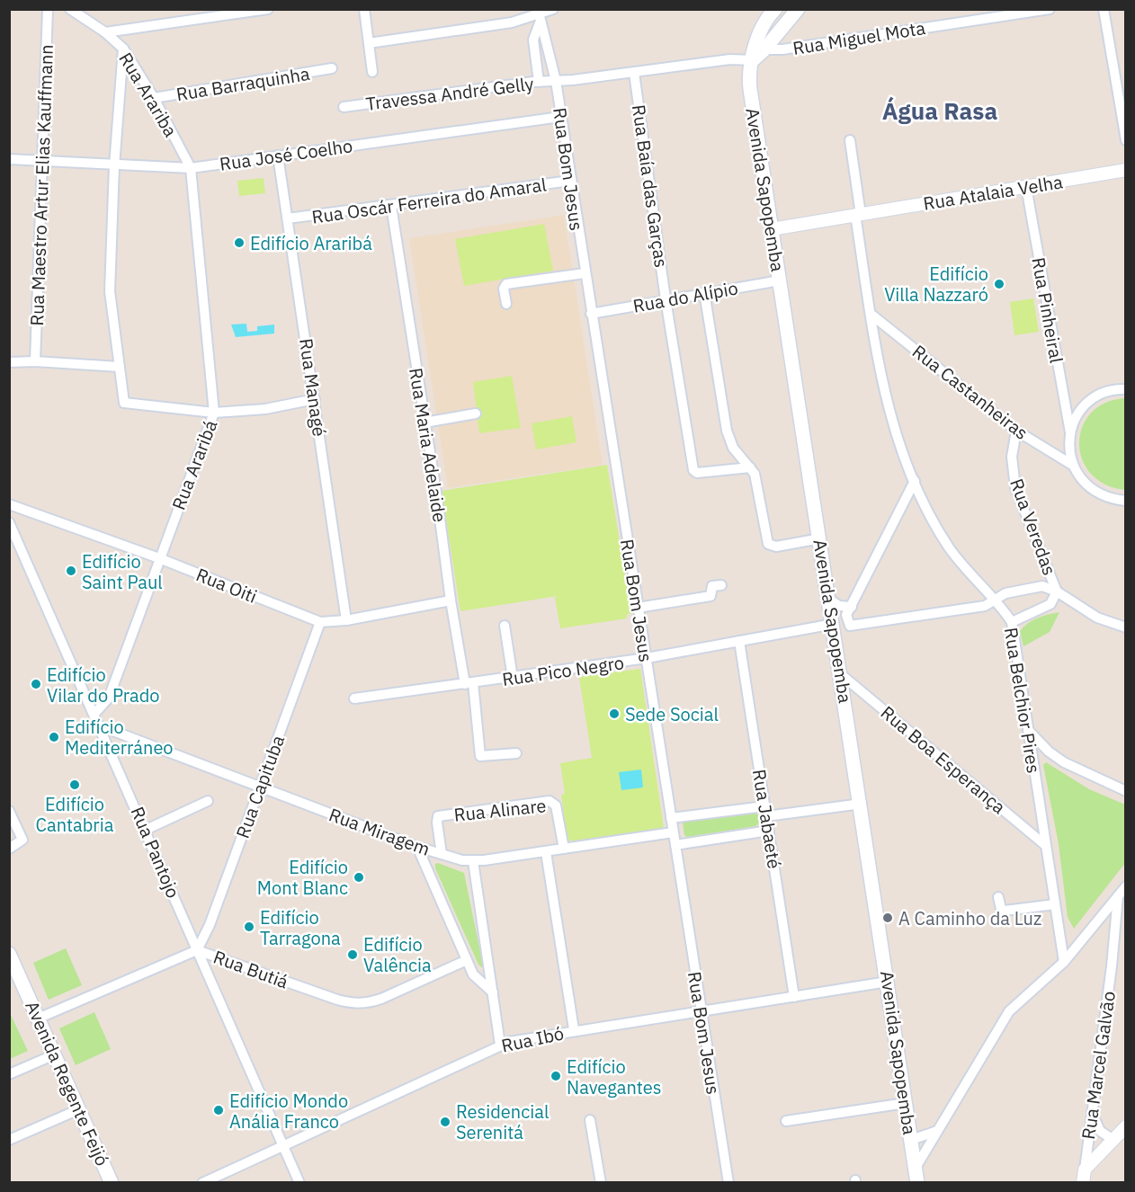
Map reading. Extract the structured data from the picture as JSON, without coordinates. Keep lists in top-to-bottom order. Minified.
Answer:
{"streets":{"main road":["Avenida Sapopemba","Avenida Regente Feijó"],"street":["Rua Miguel Mota","Rua Barraquinha","Travessa André Gelly","Rua Arariba","Rua José Coelho","Rua Bom Jesus","Rua Maestro Artur Elias Kauffmann","Rua Baía das Garças","Rua Atalaia Velha","Rua Oscár Ferreira do Amaral","Rua do Alípio","Rua Pinheiral","Rua Managé","Rua Castanheiras","Rua Maria Adelaide","Rua Araribá","Rua Veredas","Rua Oiti","Rua Pico Negro","Rua Belchior Pires","Rua Boa Esperança","Rua Capituba","Rua Alinare","Rua Jabaeté","Rua Miragem","Rua Pantojo","Rua Butiá","Rua Ibó","Rua Marcel Galvão"]},"crossings":[["Rua Miguel Mota","Travessa André Gelly"],["Rua Miguel Mota","Rua Bom Jesus"],["Rua Miguel Mota","Rua Baía das Garças"],["Rua Miguel Mota","Avenida Sapopemba"],["Rua Barraquinha","Rua Arariba"],["Travessa André Gelly","Rua Bom Jesus"],["Rua Arariba","Rua José Coelho"],["Rua Arariba","Rua Araribá"],["Rua José Coelho","Rua Bom Jesus"],["Rua José Coelho","Rua Maestro Artur Elias Kauffmann"],["Rua José Coelho","Rua Managé"],["Rua José Coelho","Rua Araribá"],["Rua Bom Jesus","Rua Oscár Ferreira do Amaral"],["Rua Bom Jesus","Rua do Alípio"],["Rua Bom Jesus","Rua Pico Negro"],["Rua Bom Jesus","Rua Miragem"],["Rua Bom Jesus","Rua Ibó"],["Rua Baía das Garças","Rua do Alípio"],["Avenida Sapopemba","Rua Atalaia Velha"],["Avenida Sapopemba","Rua do Alípio"],["Avenida Sapopemba","Rua Pico Negro"],["Avenida Sapopemba","Rua Boa Esperança"],["Avenida Sapopemba","Rua Ibó"],["Rua Atalaia Velha","Rua Pinheiral"],["Rua Atalaia Velha","Rua Belchior Pires"],["Rua Oscár Ferreira do Amaral","Rua Managé"],["Rua Oscár Ferreira do Amaral","Rua Maria Adelaide"],["Rua Pinheiral","Rua Castanheiras"],["Rua Managé","Rua Oiti"],["Rua Castanheiras","Rua Veredas"],["Rua Castanheiras","Rua Belchior Pires"],["Rua Maria Adelaide","Rua Oiti"],["Rua Maria Adelaide","Rua Pico Negro"],["Rua Araribá","Rua Oiti"],["Rua Araribá","Rua Pantojo"],["Rua Oiti","Rua Capituba"],["Rua Pico Negro","Rua Jabaeté"],["Rua Belchior Pires","Rua Boa Esperança"],["Rua Capituba","Rua Miragem"],["Rua Capituba","Rua Pantojo"],["Rua Capituba","Rua Butiá"],["Rua Alinare","Rua Miragem"],["Rua Jabaeté","Rua Ibó"],["Rua Miragem","Rua Pantojo"],["Rua Pantojo","Rua Butiá"],["Rua Pantojo","Rua Ibó"],["Rua Butiá","Avenida Regente Feijó"]],"districts":["Água Rasa"],"places":["Edifício Araribá","Edifício Villa Nazzaró","Edifício Saint Paul","Edifício Vilar do Prado","Sede Social","Edifício Mediterráneo","Edifício Cantabria","Edifício Mont Blanc","A Caminho da Luz","Edifício Tarragona","Edifício Valência","Edifício Navegantes","Edifício Mondo Anália Franco","Residencial Serenitá"]}
